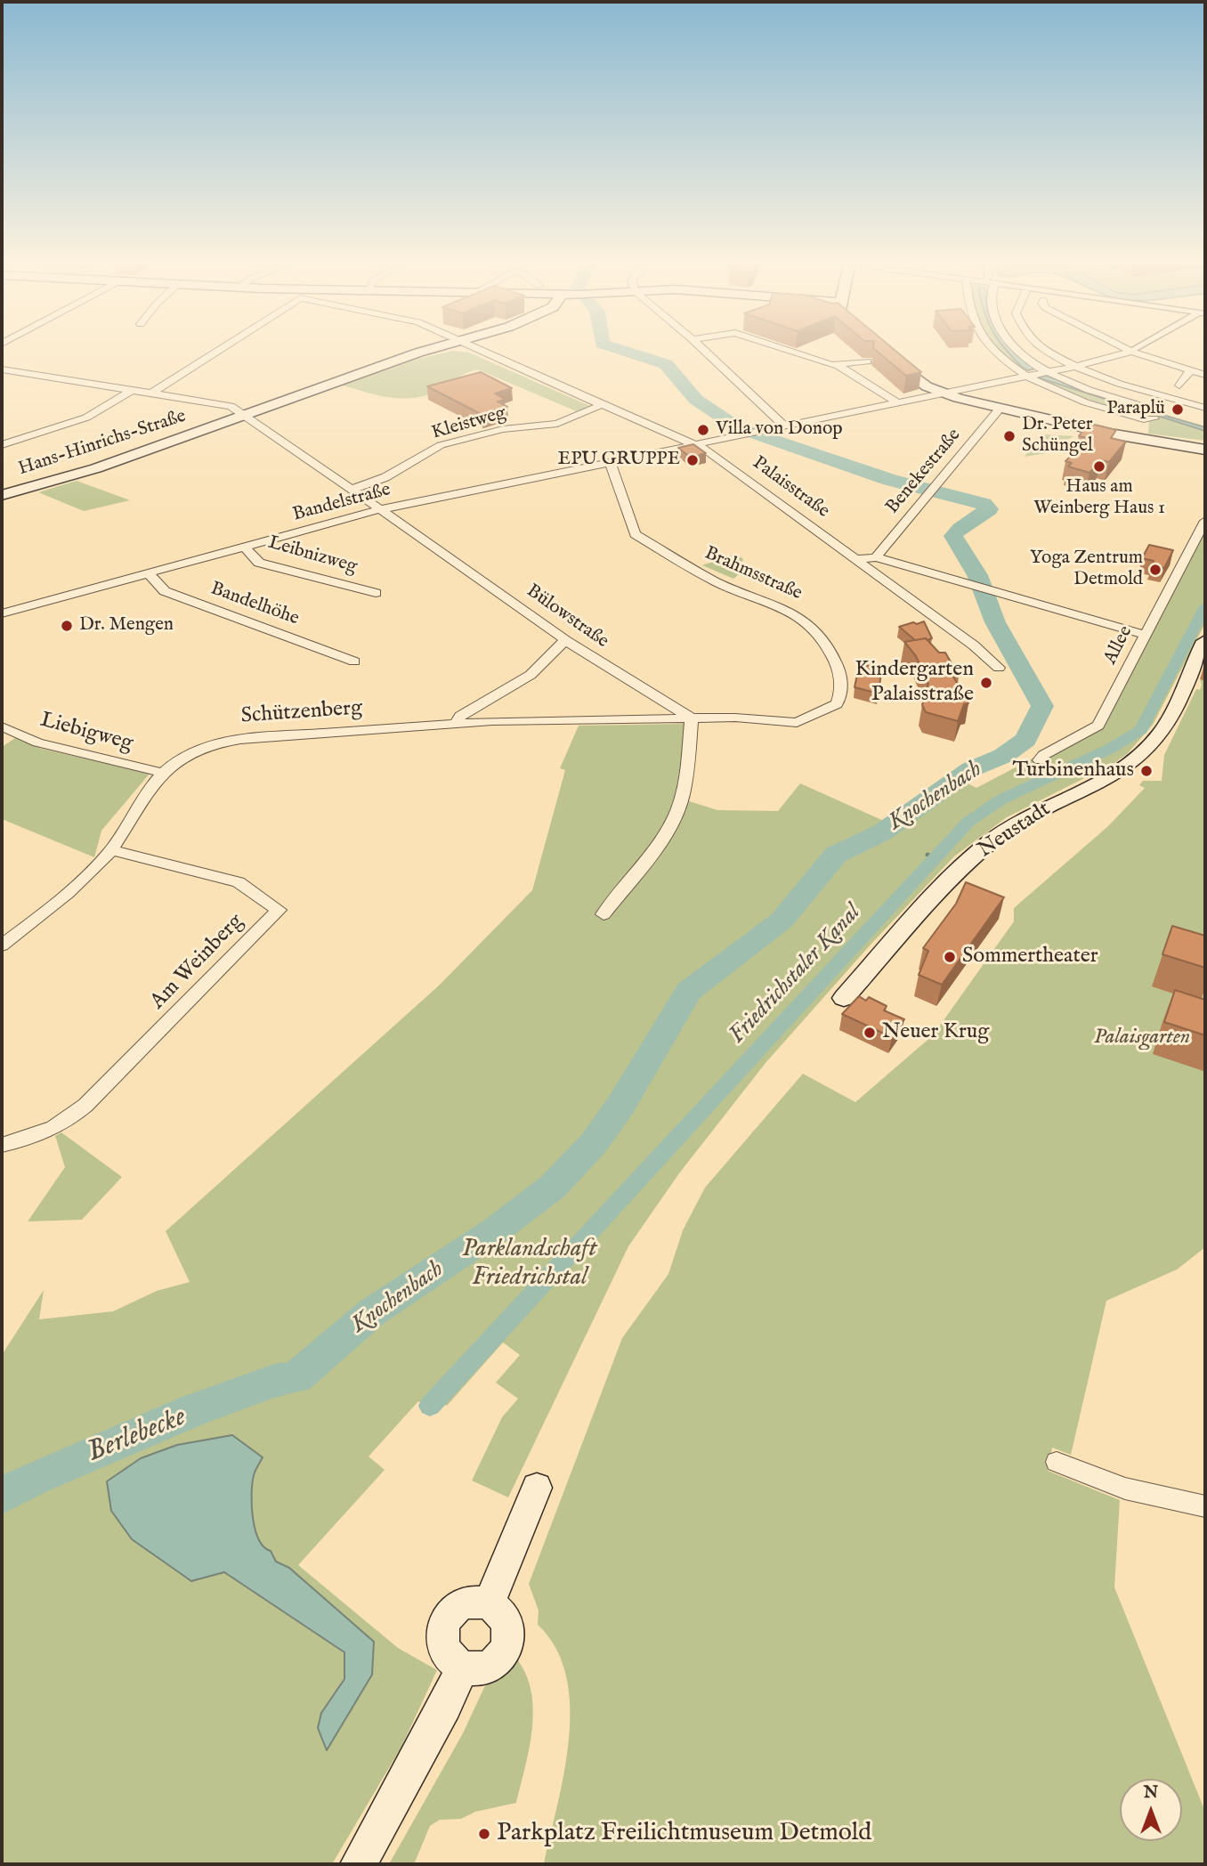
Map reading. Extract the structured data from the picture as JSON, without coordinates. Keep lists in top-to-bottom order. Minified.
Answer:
{"streets":{"main road":["Hans-Hinrichs-Straße","Neustadt"],"street":["Kleistweg","Benekestraße","Palaisstraße","Bandelstraße","Leibnizweg","Brahmsstraße","Bandelhöhe","Bülowstraße","Allee","Schützenberg","Liebigweg","Am Weinberg"]},"crossings":[["Kleistweg","Palaisstraße"],["Kleistweg","Bülowstraße"],["Hans-Hinrichs-Straße","Bülowstraße"],["Palaisstraße","Bandelstraße"],["Palaisstraße","Bülowstraße"],["Bandelstraße","Leibnizweg"],["Bandelstraße","Brahmsstraße"],["Bandelstraße","Bandelhöhe"],["Bandelstraße","Bülowstraße"],["Brahmsstraße","Bülowstraße"],["Brahmsstraße","Schützenberg"],["Bülowstraße","Schützenberg"],["Schützenberg","Liebigweg"],["Schützenberg","Am Weinberg"]],"water":["Knochenbach","Friedrichstaler Kanal","Berlebecke"],"parks":["Palaisgarten","Parklandschaft Friedrichstal"],"places":["Paraplü","Villa von Donop","Dr. Peter Schüngel","EPU GRUPPE","Haus am Weinberg Haus 1","Yoga Zentrum Detmold","Dr. Mengen","Kindergarten Palaisstraße","Turbinenhaus","Sommertheater","Neuer Krug","Parkplatz Freilichtmuseum Detmold"],"north":"top"}
